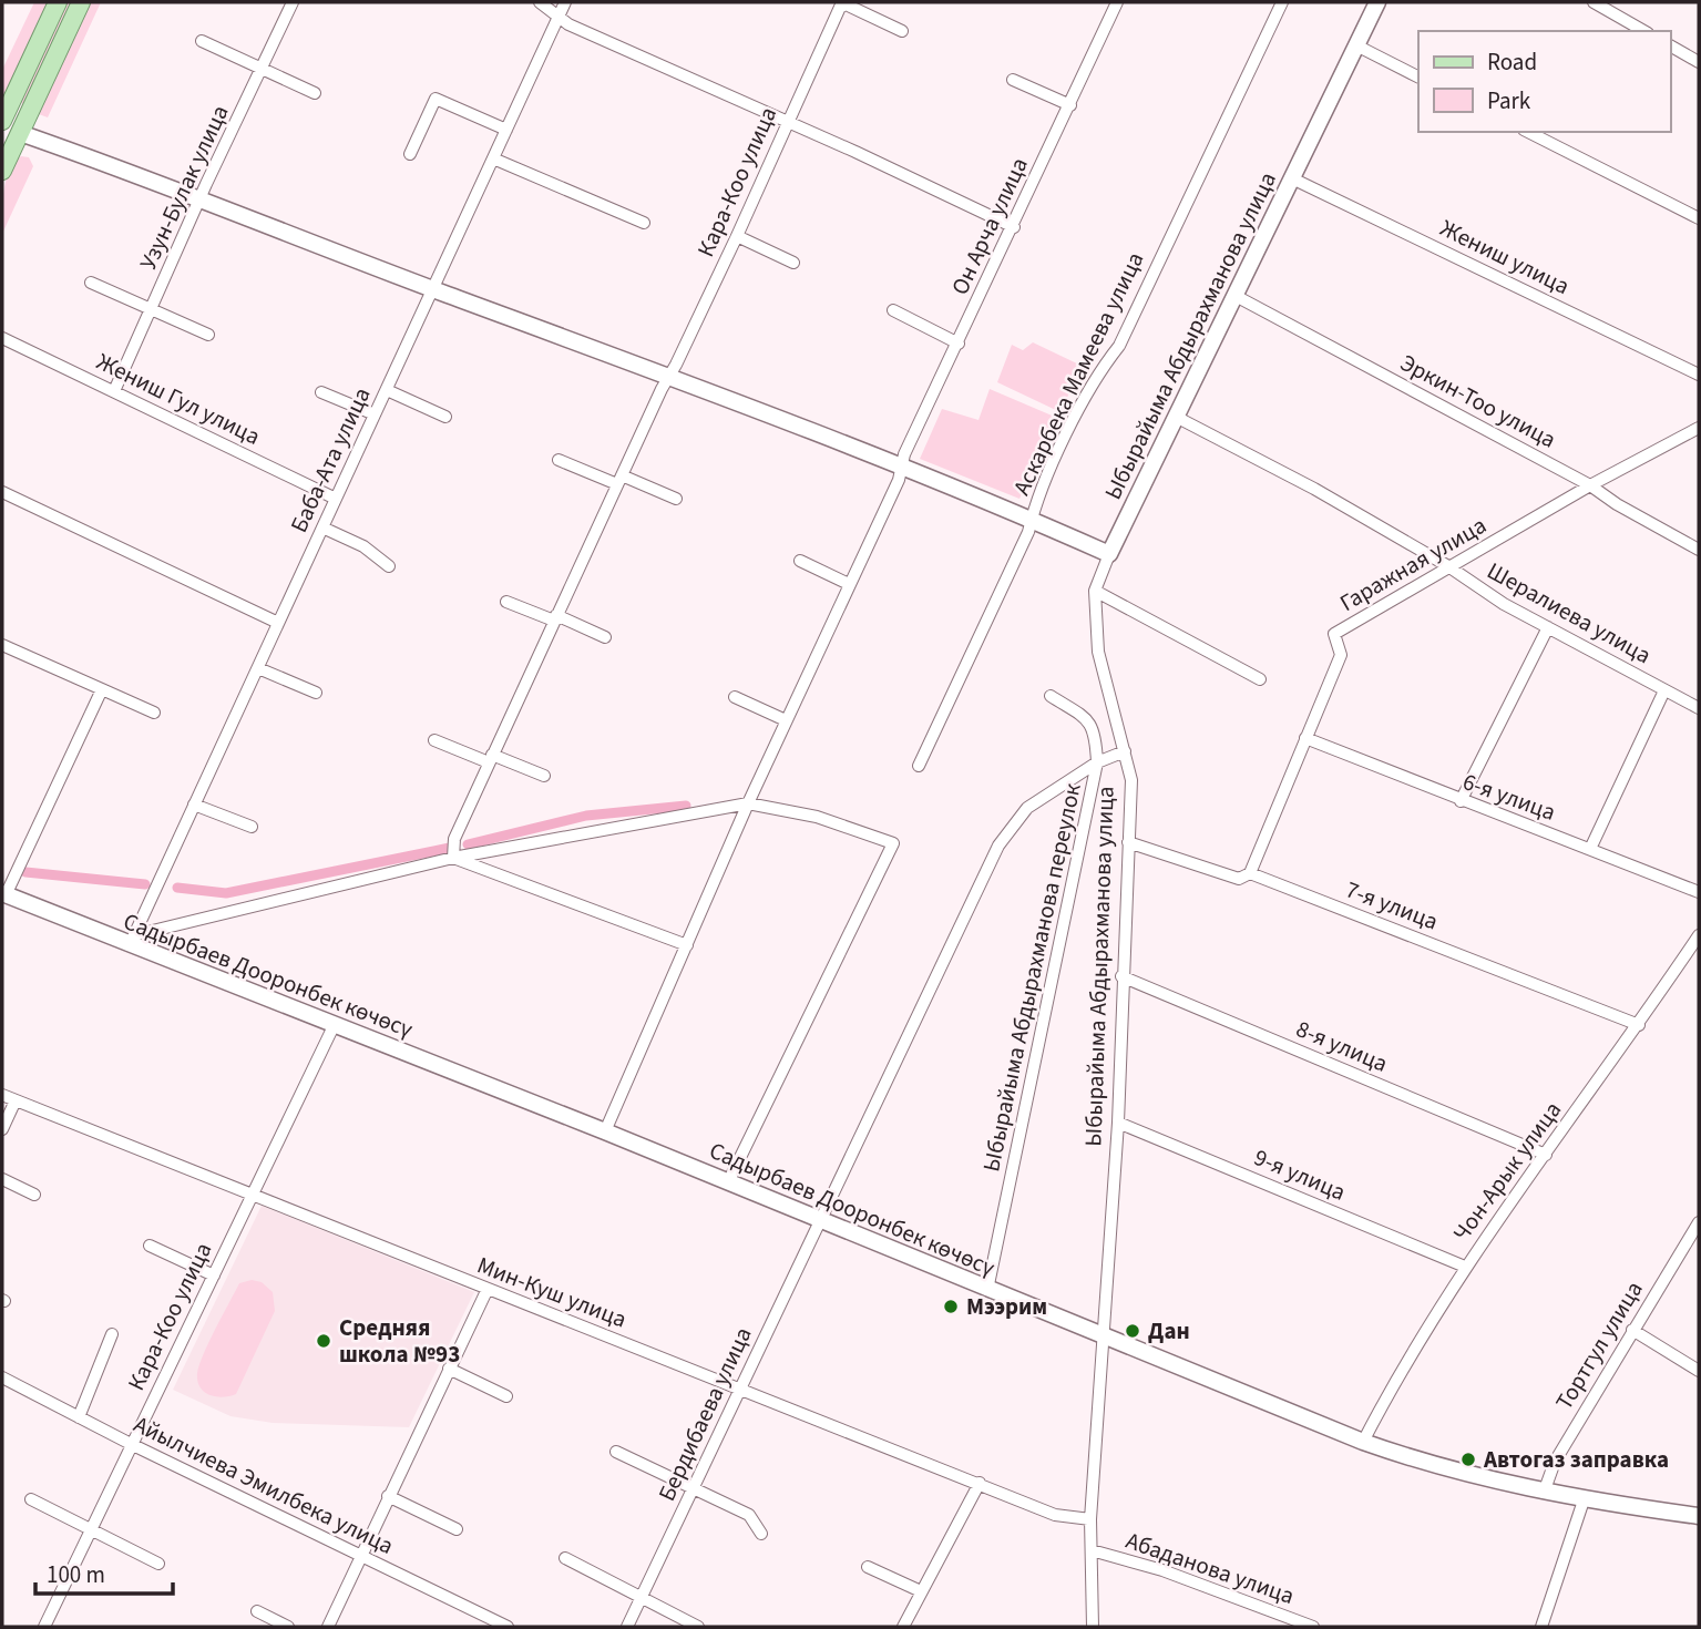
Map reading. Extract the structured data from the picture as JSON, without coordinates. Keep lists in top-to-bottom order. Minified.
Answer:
{"streets":{"main road":["Ыбырайыма Абдырахманова улица","Садырбаев Дооронбек көчөсү"],"street":["Кара-Коо улица","Узун-Булак улица","Он Арча улица","Жениш улица","Аскарбека Мамеева улица","Жениш Гул улица","Эркин-Тоо улица","Баба-Ата улица","Гаражная улица","Шералиева улица","6-я улица","7-я улица","Ыбырайыма Абдырахманова переулок","8-я улица","Чон-Арык улица","9-я улица","Мин-Куш улица","Тортгул улица","Бердибаева улица","Айылчиева Эмилбека улица","Абаданова улица"]},"crossings":[["Кара-Коо улица","Садырбаев Дооронбек көчөсү"],["Кара-Коо улица","Мин-Куш улица"],["Кара-Коо улица","Айылчиева Эмилбека улица"],["Узун-Булак улица","Жениш Гул улица"],["Он Арча улица","Садырбаев Дооронбек көчөсү"],["Жениш улица","Ыбырайыма Абдырахманова улица"],["Ыбырайыма Абдырахманова улица","Эркин-Тоо улица"],["Ыбырайыма Абдырахманова улица","Шералиева улица"],["Ыбырайыма Абдырахманова улица","7-я улица"],["Ыбырайыма Абдырахманова улица","Садырбаев Дооронбек көчөсү"],["Ыбырайыма Абдырахманова улица","8-я улица"],["Ыбырайыма Абдырахманова улица","9-я улица"],["Ыбырайыма Абдырахманова улица","Мин-Куш улица"],["Ыбырайыма Абдырахманова улица","Бердибаева улица"],["Ыбырайыма Абдырахманова улица","Абаданова улица"],["Жениш Гул улица","Баба-Ата улица"],["Эркин-Тоо улица","Гаражная улица"],["Баба-Ата улица","Садырбаев Дооронбек көчөсү"],["Гаражная улица","Шералиева улица"],["Гаражная улица","6-я улица"],["Гаражная улица","7-я улица"],["7-я улица","Чон-Арык улица"],["Садырбаев Дооронбек көчөсү","Ыбырайыма Абдырахманова переулок"],["Садырбаев Дооронбек көчөсү","Чон-Арык улица"],["Садырбаев Дооронбек көчөсү","Тортгул улица"],["Садырбаев Дооронбек көчөсү","Бердибаева улица"],["Ыбырайыма Абдырахманова переулок","Бердибаева улица"],["8-я улица","Чон-Арык улица"],["Чон-Арык улица","9-я улица"],["Мин-Куш улица","Бердибаева улица"]],"places":["Мээрим","Дан","Средняя школа №93","Автогаз заправка"],"legend":["Road","Park"],"scale_bar":"100 m"}
